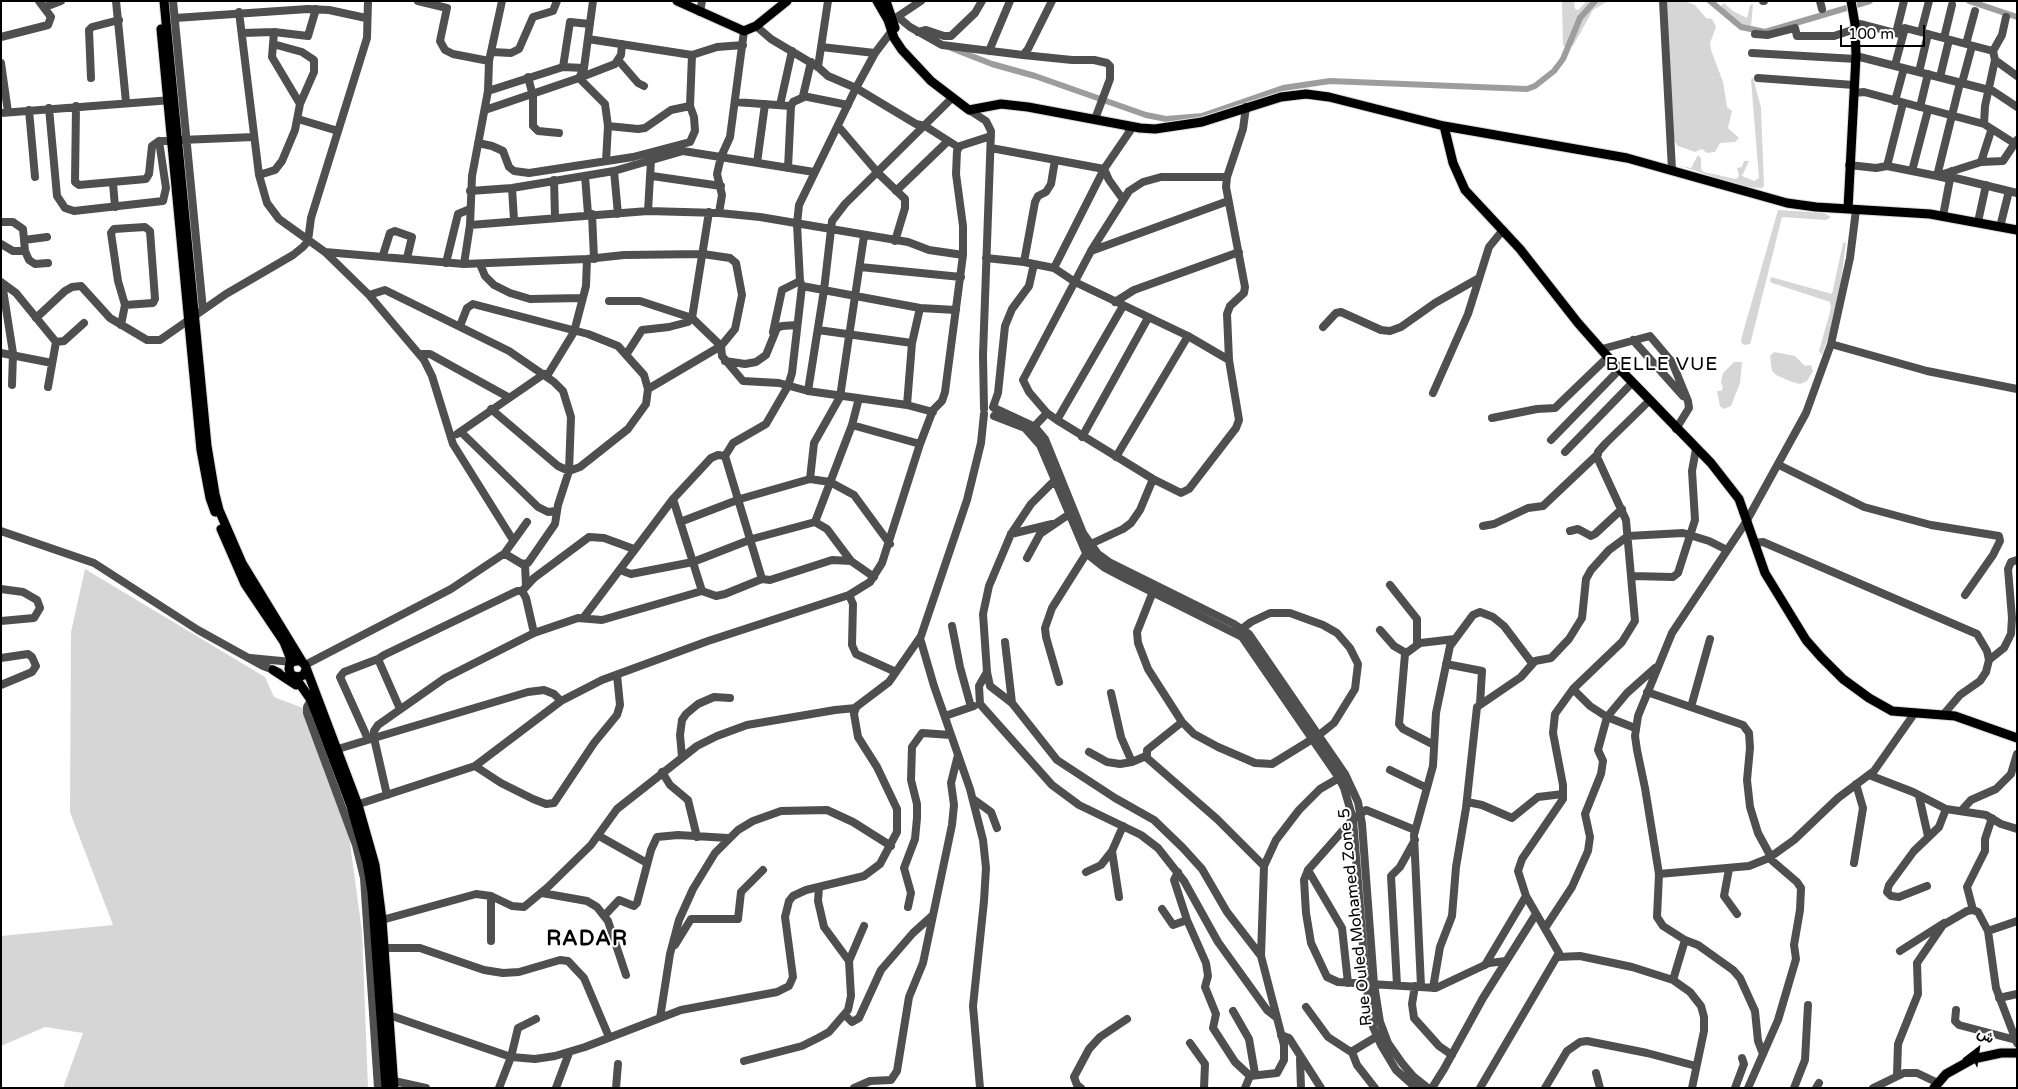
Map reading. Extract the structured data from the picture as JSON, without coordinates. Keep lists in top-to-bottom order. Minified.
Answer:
{"streets":{"street":["Rue Ouled Mohamed Zone 5"]},"districts":["BELLE VUE","RADAR"],"scale_bar":"100 m","north":"top right"}
